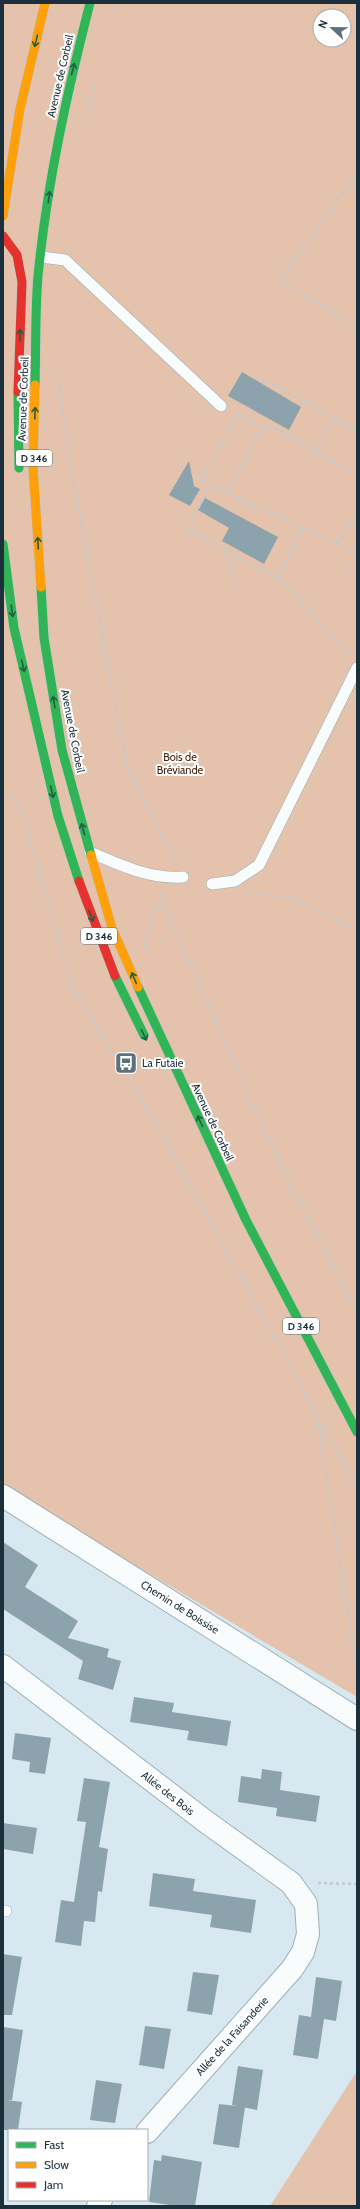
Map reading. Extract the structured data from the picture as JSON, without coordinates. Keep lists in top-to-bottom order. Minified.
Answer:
{"streets":{"main road":["Avenue de Corbeil","D 346"],"street":["Chemin de Boissise","Allée des Bois","Allée de la Faisanderie"]},"crossings":[["Avenue de Corbeil","D 346"],["Allée des Bois","Allée de la Faisanderie"]],"parks":["Bois de Bréviande"],"places":{"bus stop":["La Futaie"]},"legend":["Fast","Slow","Jam"],"north":"left"}
